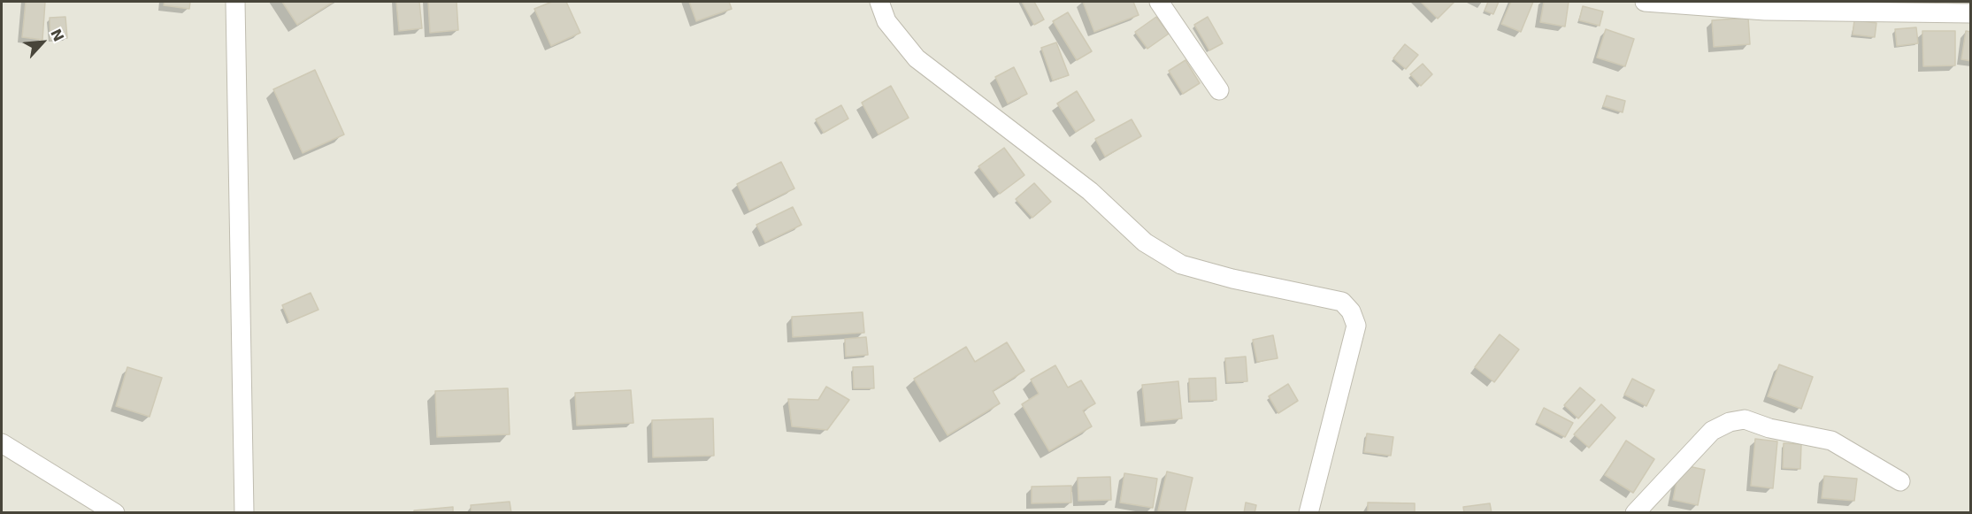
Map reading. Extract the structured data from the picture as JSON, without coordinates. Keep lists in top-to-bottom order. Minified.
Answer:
{"north":"top right"}
